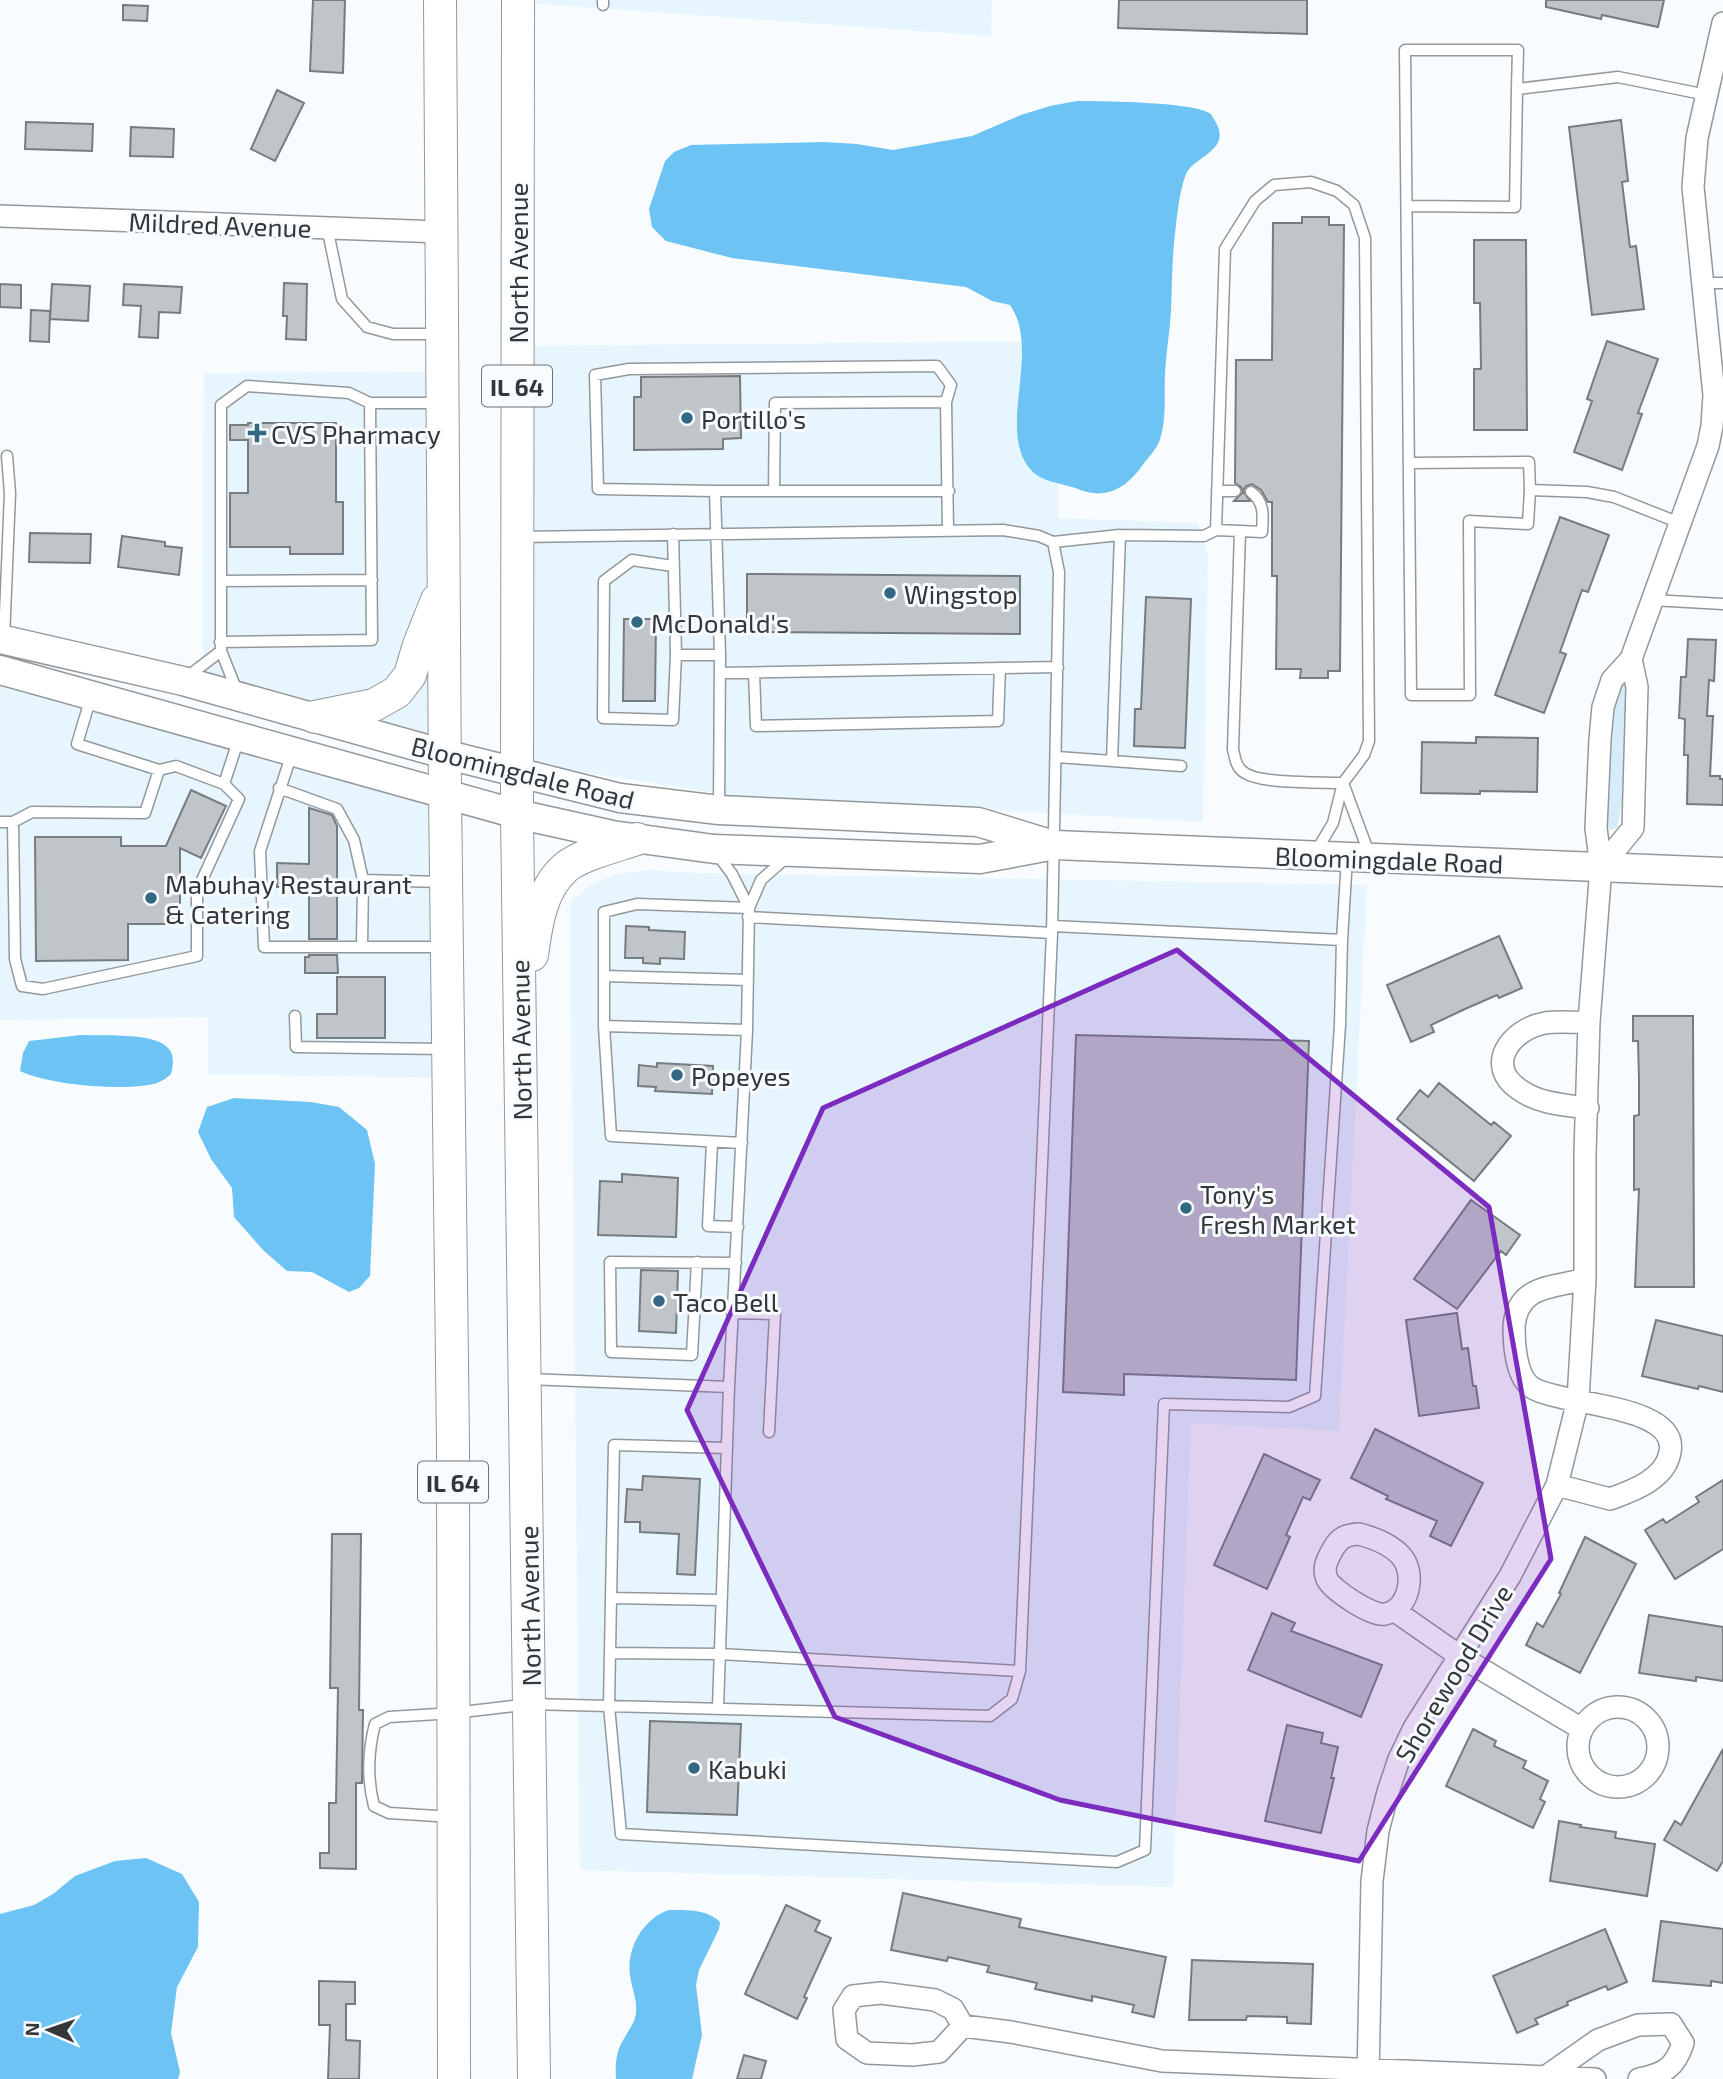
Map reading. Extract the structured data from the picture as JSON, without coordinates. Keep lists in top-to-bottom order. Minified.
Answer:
{"streets":{"main road":["North Avenue","IL 64"],"street":["Mildred Avenue","Bloomingdale Road","Shorewood Drive"]},"crossings":[["Mildred Avenue","IL 64"],["North Avenue","Bloomingdale Road"],["IL 64","Bloomingdale Road"],["Bloomingdale Road","Shorewood Drive"]],"places":{"other":["Portillo's","Wingstop","McDonald's","Mabuhay Restaurant & Catering","Popeyes","Tony's Fresh Market","Taco Bell","Kabuki"],"health":["CVS Pharmacy"]},"north":"left"}
